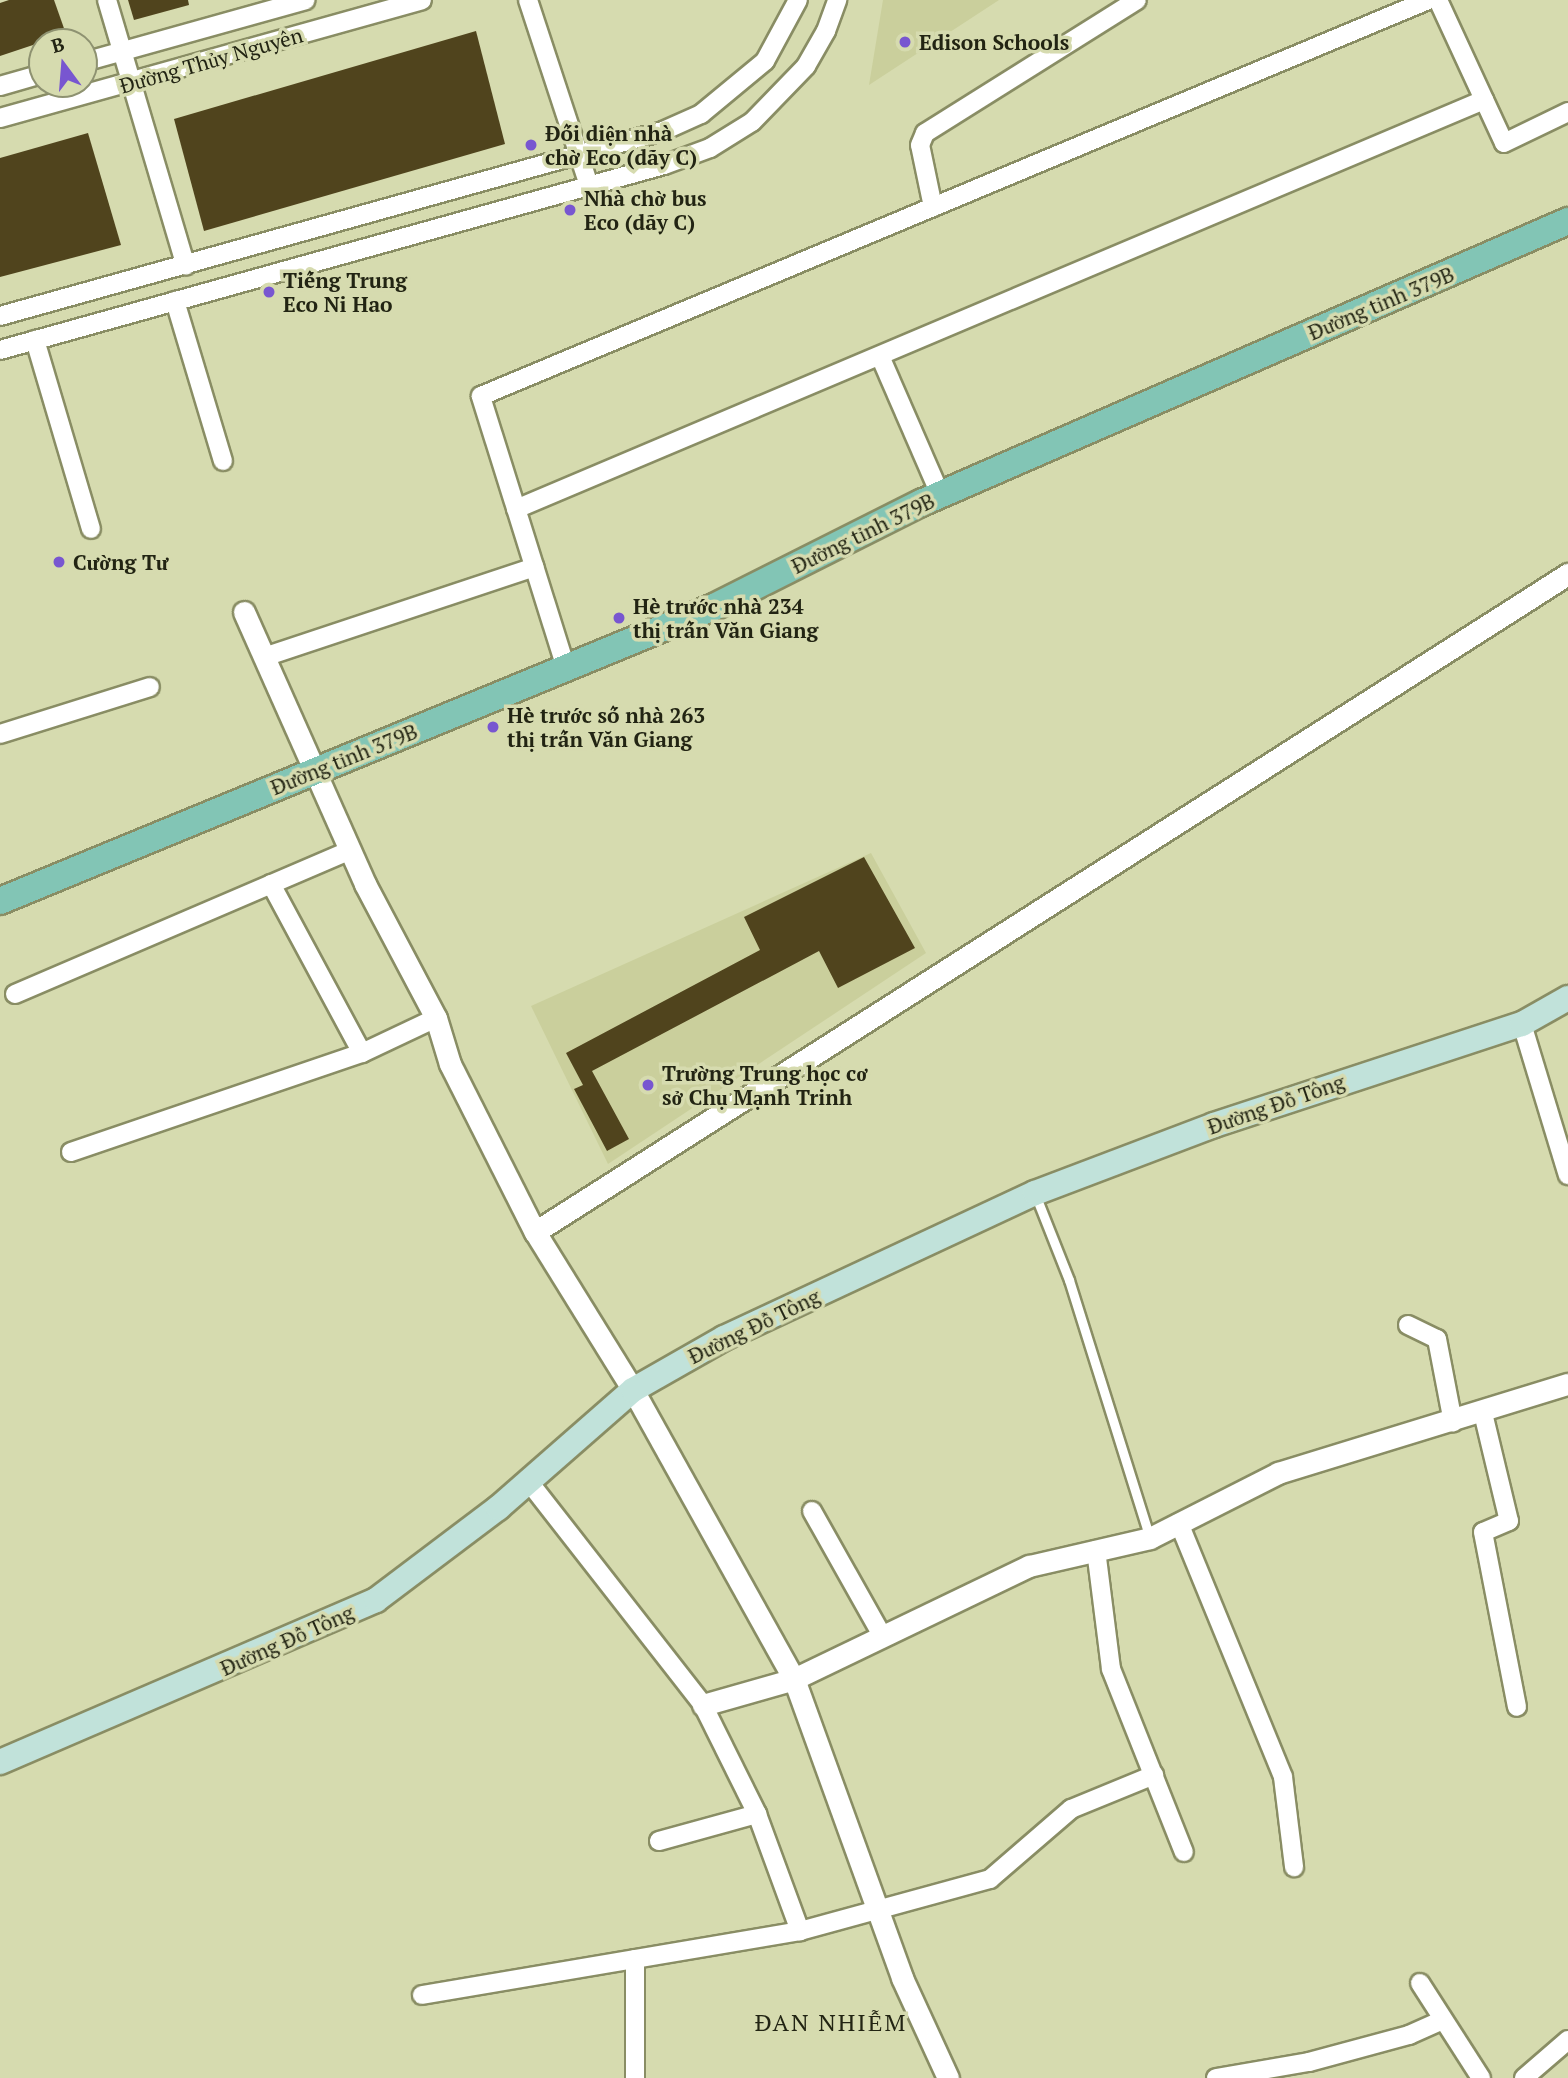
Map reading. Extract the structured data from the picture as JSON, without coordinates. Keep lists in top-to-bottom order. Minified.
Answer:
{"streets":{"main road":["Đường tỉnh 379B","Đường Đỗ Tông"],"street":["Đường Thủy Nguyên"]},"districts":["ĐAN NHIỄM"],"places":["Edison Schools","Đối diện nhà chờ Eco (dãy C)","Nhà chờ bus Eco (dãy C)","Tiếng Trung Eco Ni Hao","Cường Tư","Hè trước nhà 234 thị trấn Văn Giang","Hè trước số nhà 263 thị trấn Văn Giang","Trường Trung học cơ sở Chụ Mạnh Trinh"],"north":"top"}
